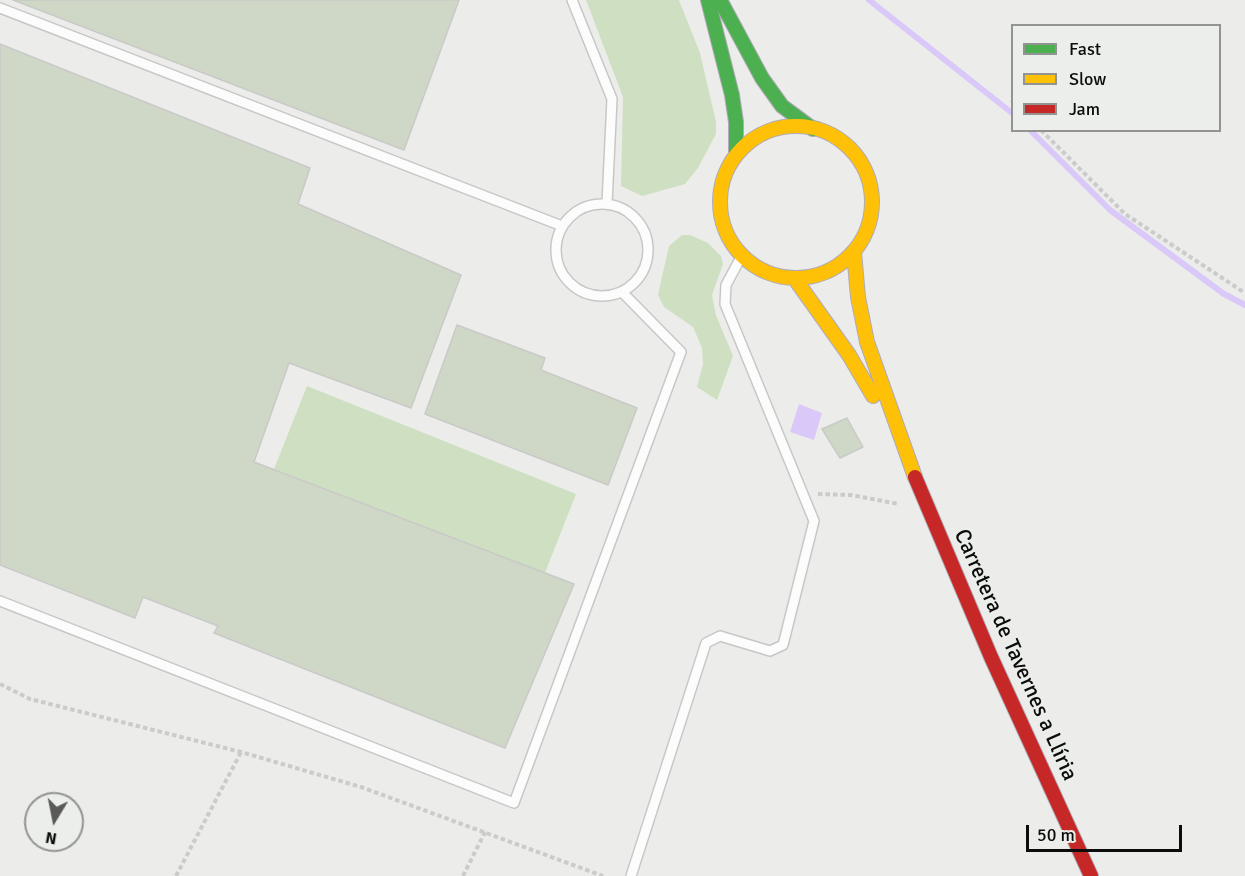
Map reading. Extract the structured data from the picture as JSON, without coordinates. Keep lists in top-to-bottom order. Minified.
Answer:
{"streets":{"main road":["Carretera de Tavernes a Llíria"]},"legend":["Fast","Slow","Jam"],"scale_bar":"50 m","north":"bottom"}
